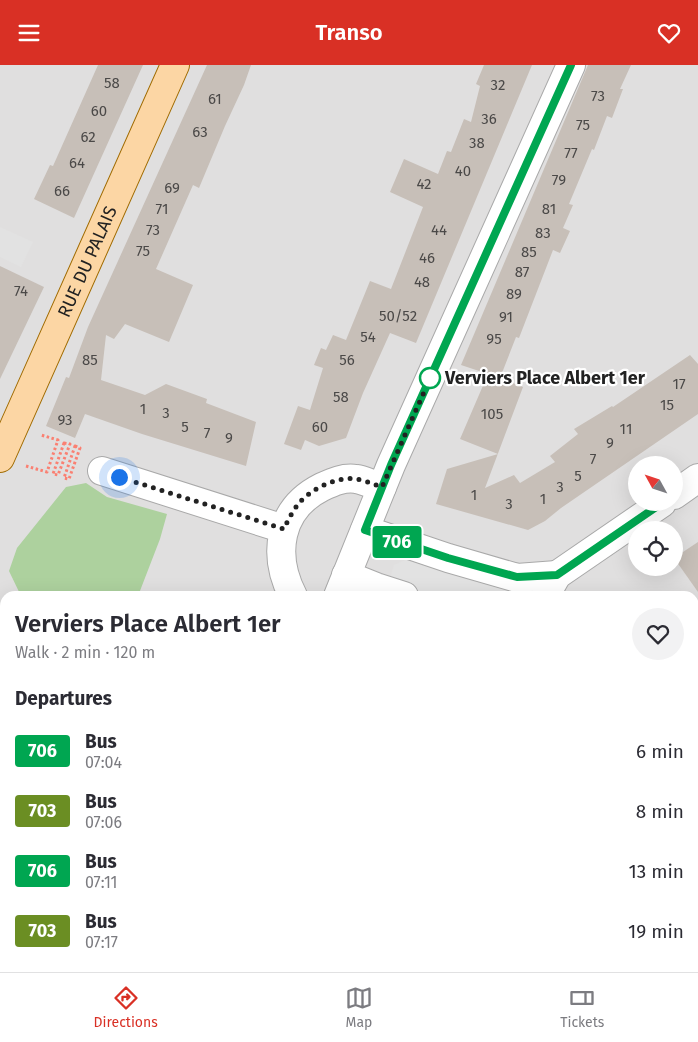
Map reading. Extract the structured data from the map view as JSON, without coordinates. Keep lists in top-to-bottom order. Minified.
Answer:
{"streets":{"main road":["RUE DU PALAIS"]},"places":["Verviers Place Albert 1er"],"lines":["bus line 706"],"house_numbers":["58","32","73","61","60","36","75","63","62","38","77","64","40","79","42","69","66","71","81","73","44","83","75","85","46","87","48","74","89","50/52","91","54","95","85","56","17","58","15","1","3","105","93","5","60","11","7","9","9","7","5","3","1","1","3"],"north":"top left","page":{"header":"Transo","on_map":"706","heading":[["Verviers Place Albert 1er","Walk · 2 min · 120 m"],"Departures"],"list":[{"mark":"706","name":"Bus","note":"07:04","value":"6 min"},{"mark":"703","name":"Bus","note":"07:06","value":"8 min"},{"mark":"706","name":"Bus","note":"07:11","value":"13 min"},{"mark":"703","name":"Bus","note":"07:17","value":"19 min"}],"tabs":["Directions","Map","Tickets"]}}
